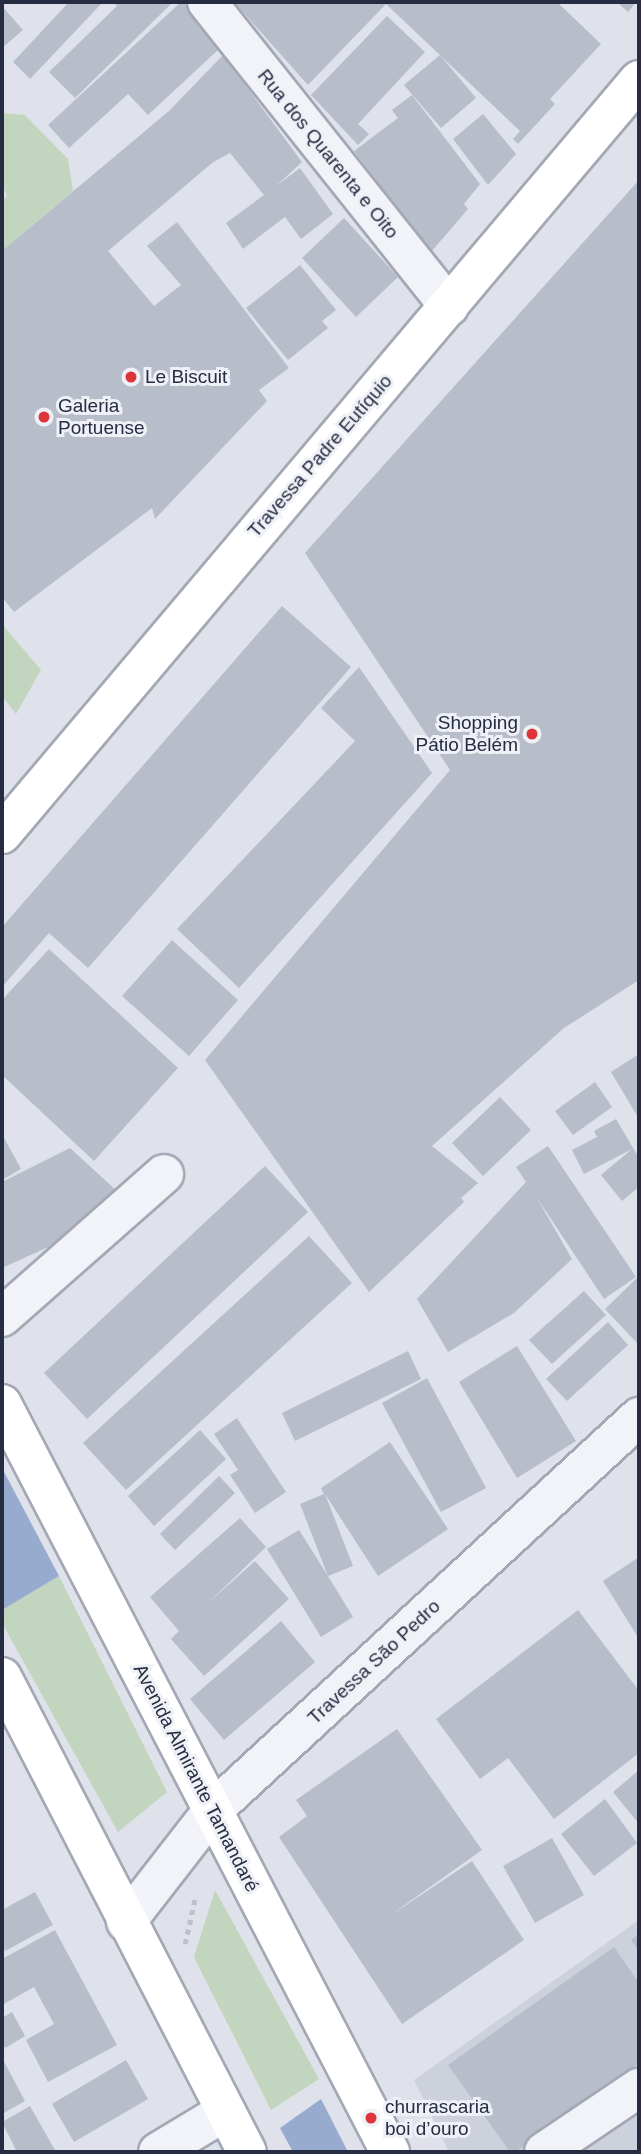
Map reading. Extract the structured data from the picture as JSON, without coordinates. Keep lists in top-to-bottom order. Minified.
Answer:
{"streets":{"main road":["Travessa Padre Eutíquio","Avenida Almirante Tamandaré"],"street":["Rua dos Quarenta e Oito","Travessa São Pedro"]},"crossings":[["Rua dos Quarenta e Oito","Travessa Padre Eutíquio"],["Travessa São Pedro","Avenida Almirante Tamandaré"]],"places":["Le Biscuit","Galeria Portuense","Shopping Pátio Belém","churrascaria boi d’ouro"]}
